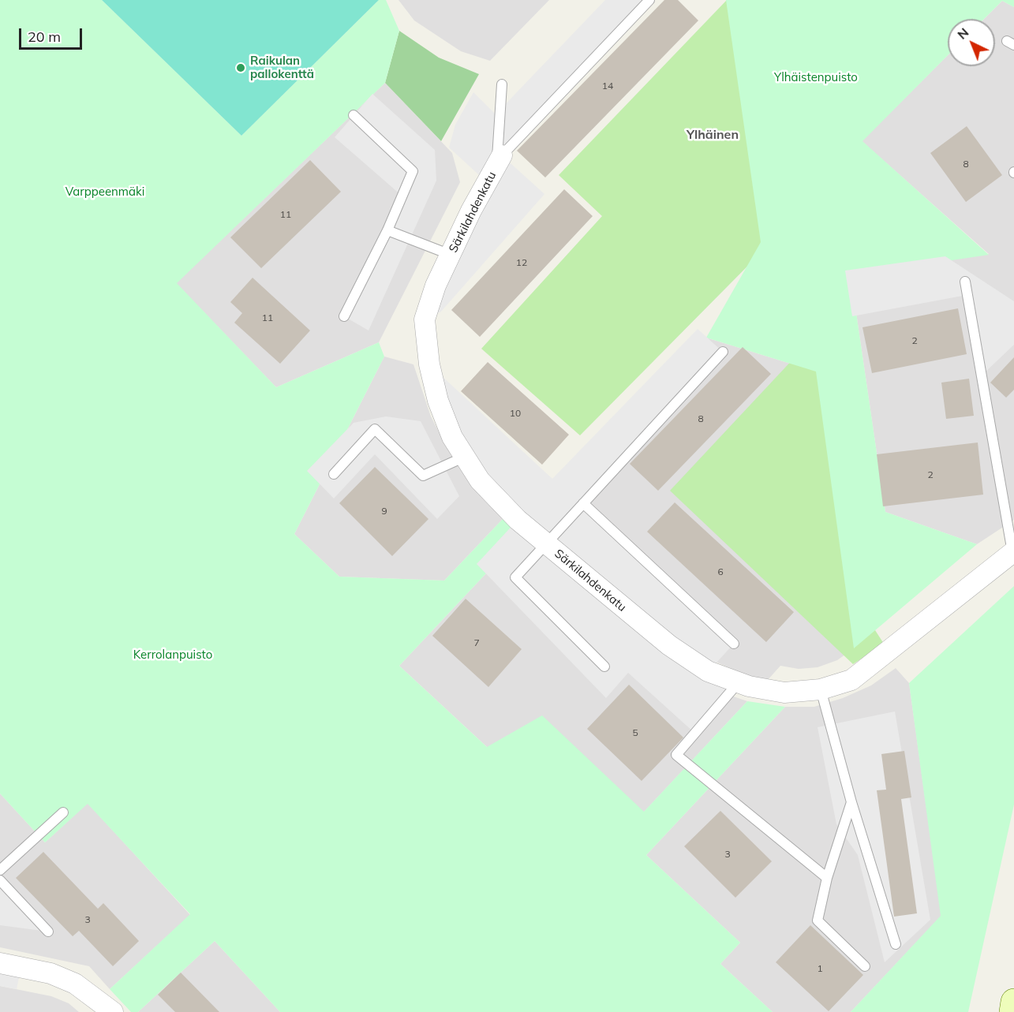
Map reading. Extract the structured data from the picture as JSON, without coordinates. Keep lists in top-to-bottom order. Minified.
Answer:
{"streets":{"street":["Särkilahdenkatu"]},"districts":["Ylhäinen"],"parks":["Ylhäistenpuisto","Varppeenmäki","Kerrolanpuisto"],"places":["Raikulan pallokenttä"],"house_numbers":["14","8","11","12","11","2","10","8","2","9","6","7","5","3","3","1"],"scale_bar":"20 m","north":"top left"}
